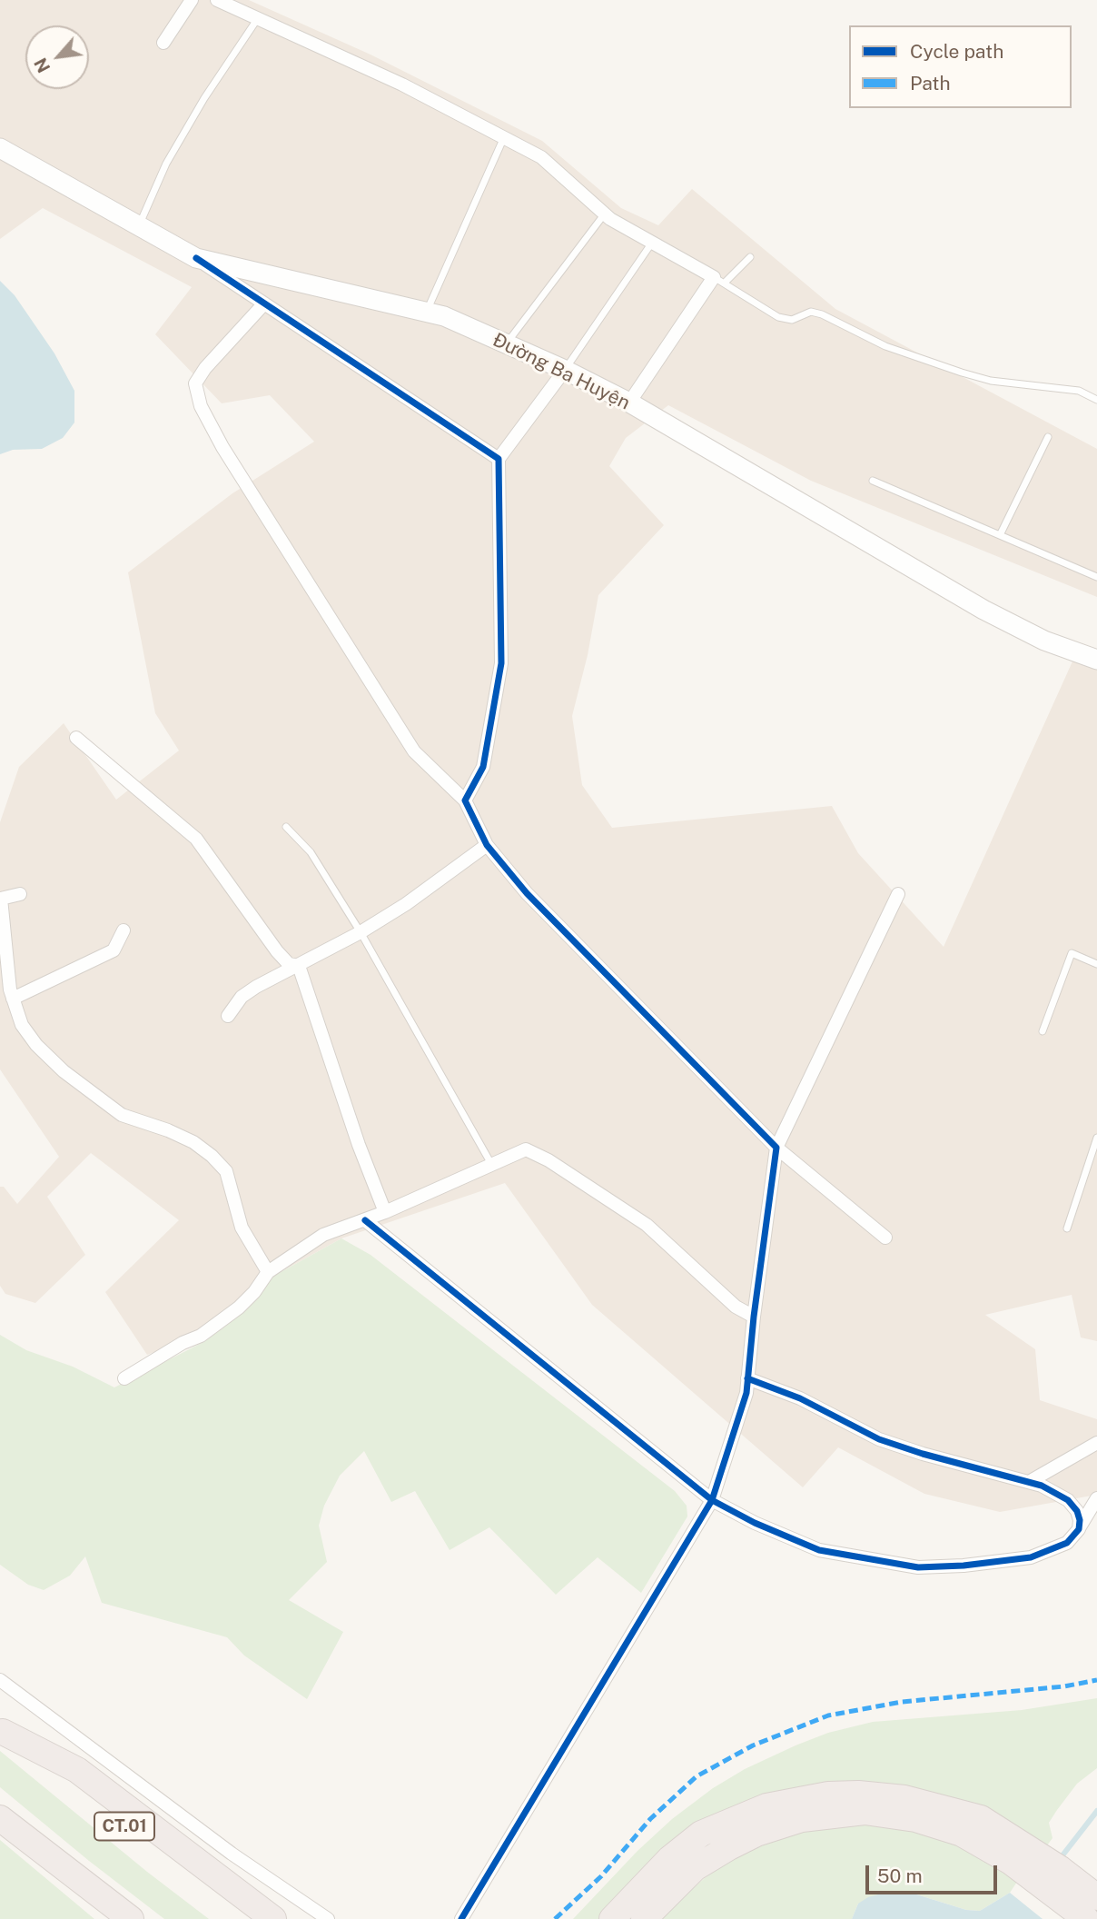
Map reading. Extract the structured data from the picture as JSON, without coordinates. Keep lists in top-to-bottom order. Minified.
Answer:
{"streets":{"highway":["CT.01"],"street":["Đường Ba Huyện"]},"legend":["Cycle path","Path"],"scale_bar":"50 m","north":"bottom left"}
